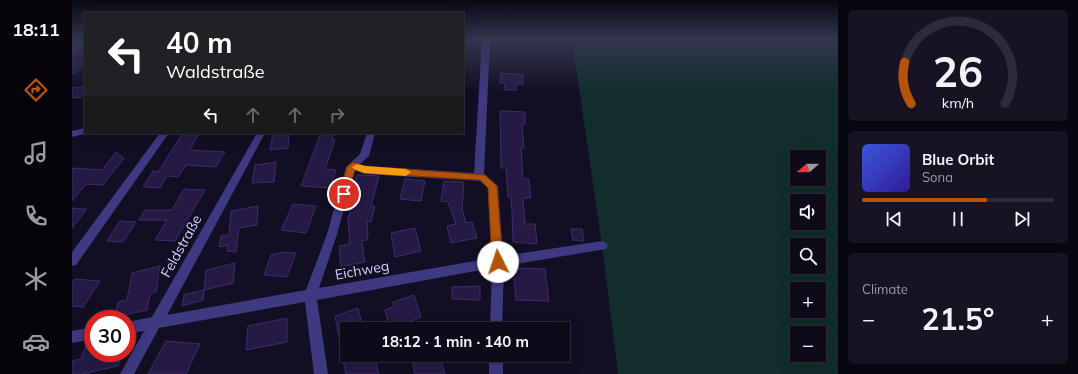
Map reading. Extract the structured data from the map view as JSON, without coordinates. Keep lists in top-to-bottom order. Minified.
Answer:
{"streets":{"street":["Feldstraße","Eichweg"]},"crossings":[["Feldstraße","Eichweg"]],"north":"left","page":{"tabs":"18:11","turn":["40 m","Waldstraße"],"song":["Blue Orbit","Sona"],"map_buttons":["+","−"],"tile":"Climate","heat":["−","21.5°","+"],"limit":"30","trip":"18:12 · 1 min · 140 m","gauge":["26","km/h"]}}
